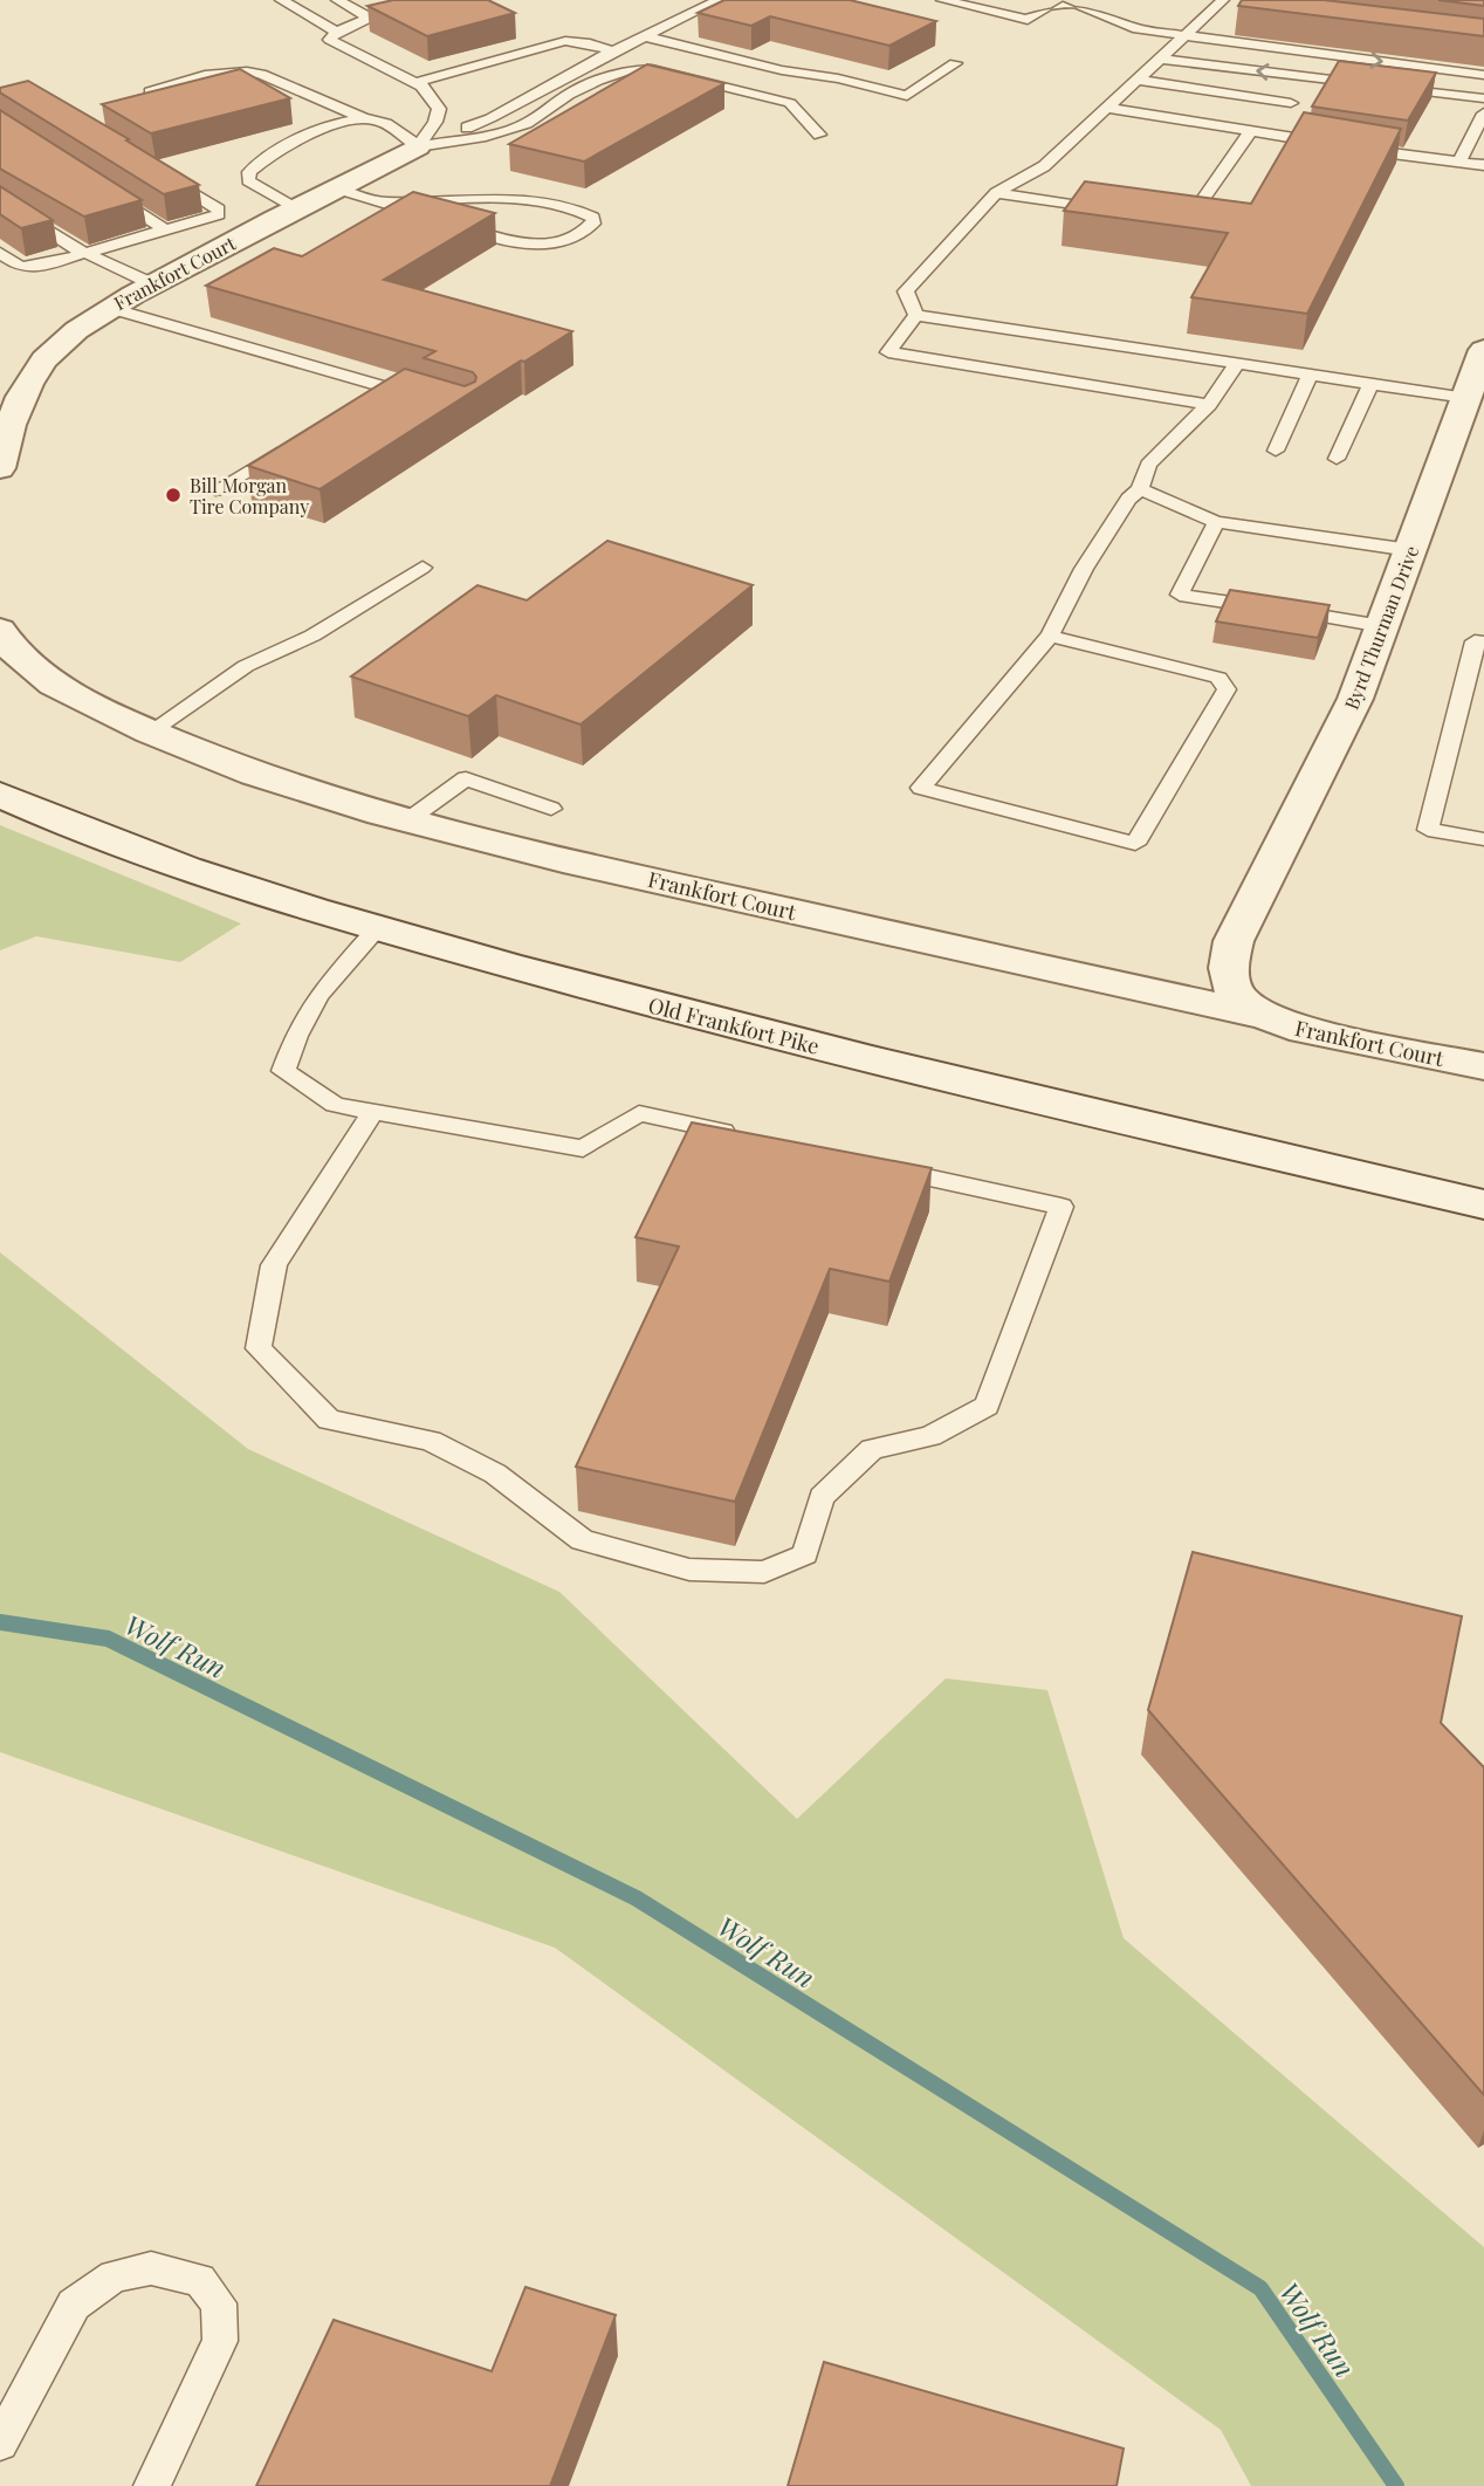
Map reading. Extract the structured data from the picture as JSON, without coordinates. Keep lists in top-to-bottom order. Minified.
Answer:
{"streets":{"street":["Frankfort Court","Byrd Thurman Drive","Old Frankfort Pike"]},"crossings":[["Frankfort Court","Byrd Thurman Drive"]],"water":["Wolf Run"],"places":["Bill Morgan Tire Company"]}
